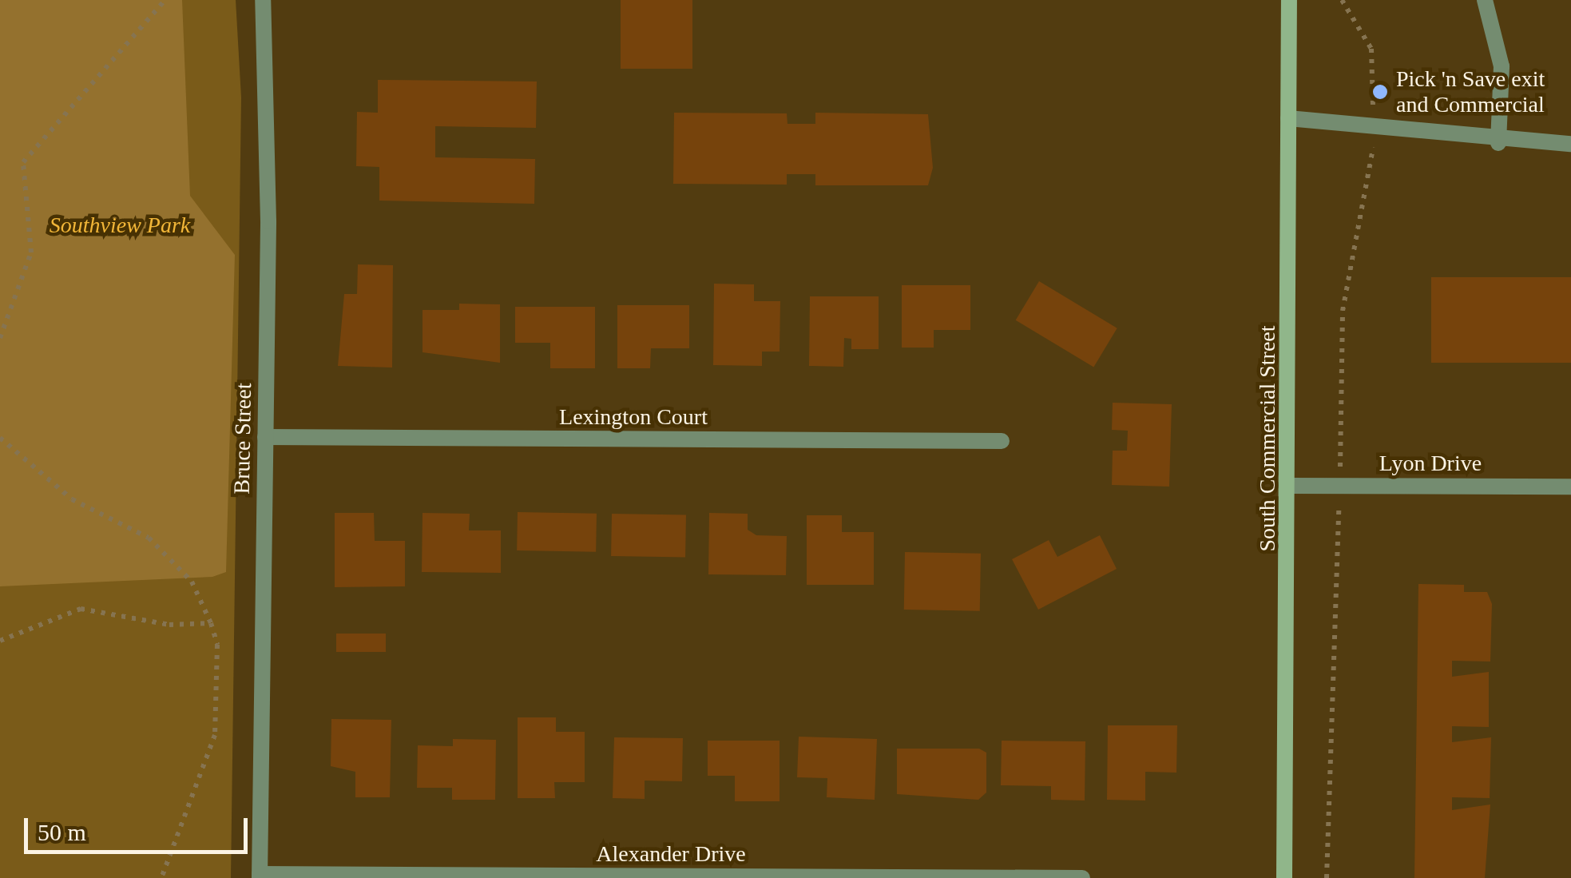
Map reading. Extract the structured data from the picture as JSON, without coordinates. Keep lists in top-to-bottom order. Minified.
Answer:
{"streets":{"main road":["South Commercial Street"],"street":["Lexington Court","Bruce Street","Lyon Drive","Alexander Drive"]},"crossings":[["Lexington Court","Bruce Street"],["Bruce Street","Alexander Drive"],["South Commercial Street","Lyon Drive"]],"parks":["Southview Park"],"places":["Pick 'n Save exit and Commercial"],"scale_bar":"50 m"}
